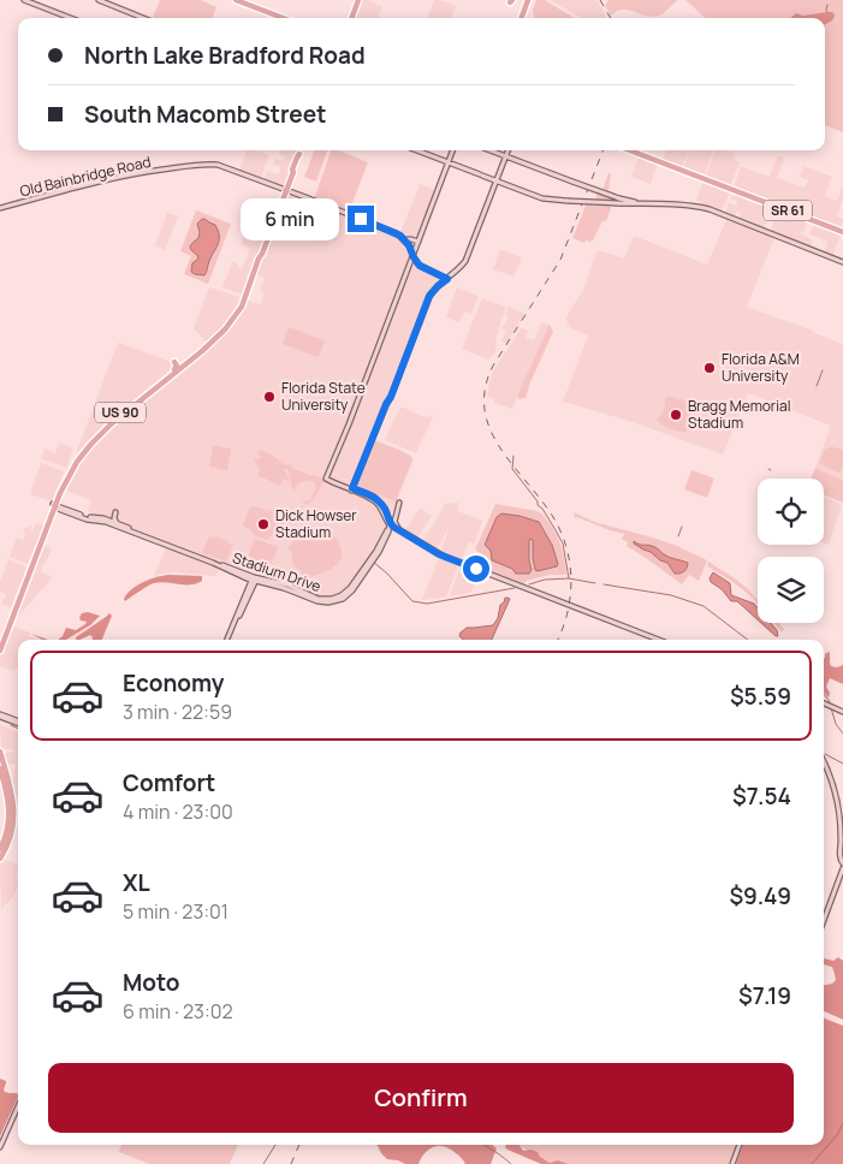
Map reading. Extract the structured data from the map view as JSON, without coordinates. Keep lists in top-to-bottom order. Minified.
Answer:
{"streets":{"main road":["Old Bainbridge Road","SR 61","US 90","Stadium Drive"]},"crossings":[["Old Bainbridge Road","US 90"],["US 90","Stadium Drive"]],"places":["Florida A&M University","Florida State University","Bragg Memorial Stadium","Dick Howser Stadium"],"page":{"banner":["North Lake Bradford Road","South Macomb Street"],"bubble":"6 min","list":[{"name":"Economy","note":"3 min · 22:59","value":"$5.59"},{"name":"Comfort","note":"4 min · 23:00","value":"$7.54"},{"name":"XL","note":"5 min · 23:01","value":"$9.49"},{"name":"Moto","note":"6 min · 23:02","value":"$7.19"}],"buttons":"Confirm"}}
